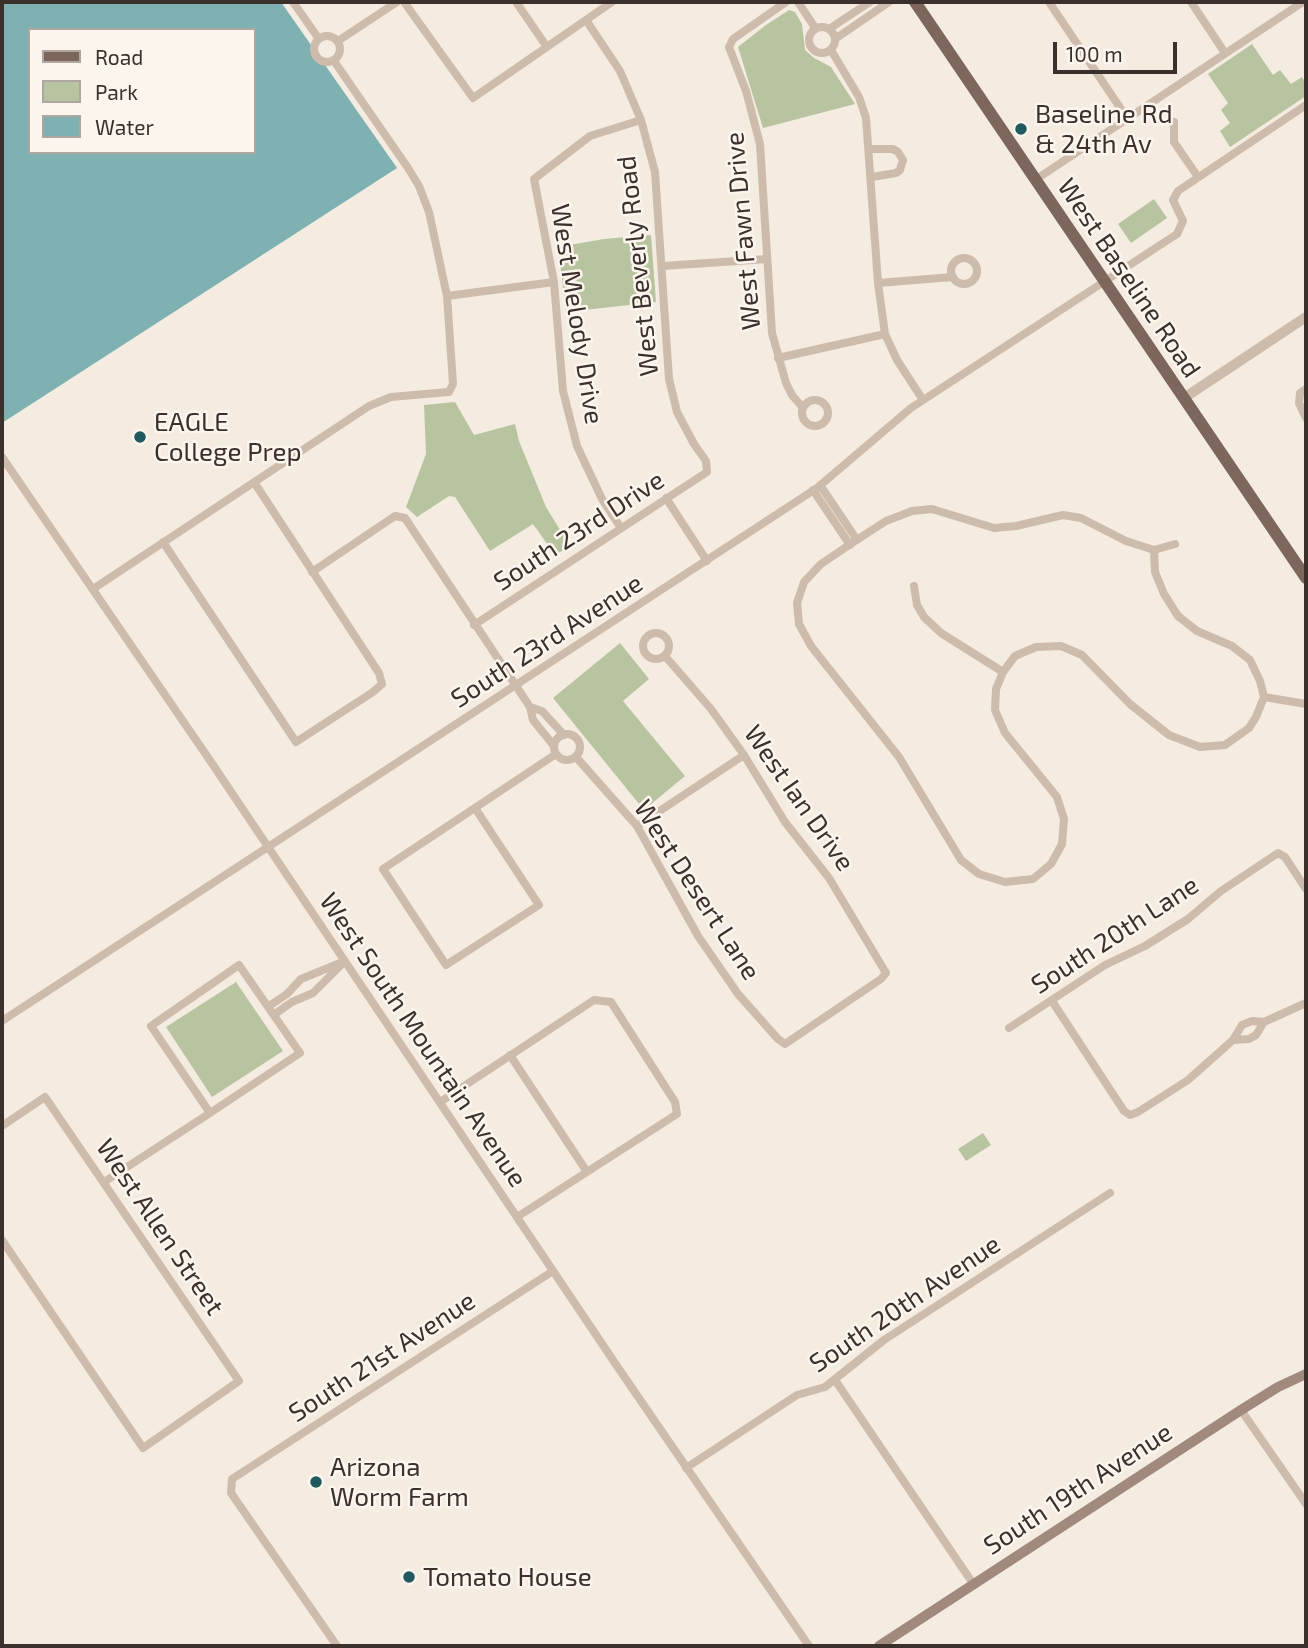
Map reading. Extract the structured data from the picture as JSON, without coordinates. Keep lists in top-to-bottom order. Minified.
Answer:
{"streets":{"main road":["West Baseline Road","South 19th Avenue"],"street":["West Fawn Drive","West Beverly Road","West Melody Drive","South 23rd Drive","South 23rd Avenue","West Ian Drive","West Desert Lane","South 20th Lane","West South Mountain Avenue","West Allen Street","South 20th Avenue","South 21st Avenue"]},"crossings":[["West Beverly Road","West Melody Drive"],["West Beverly Road","South 23rd Drive"],["West Baseline Road","South 23rd Avenue"],["West Melody Drive","South 23rd Drive"],["South 23rd Avenue","West South Mountain Avenue"],["West Ian Drive","West Desert Lane"],["West South Mountain Avenue","South 20th Avenue"],["West South Mountain Avenue","South 21st Avenue"]],"places":["Baseline Rd & 24th Av","EAGLE College Prep","Arizona Worm Farm","Tomato House"],"legend":["Road","Park","Water"],"scale_bar":"100 m"}
